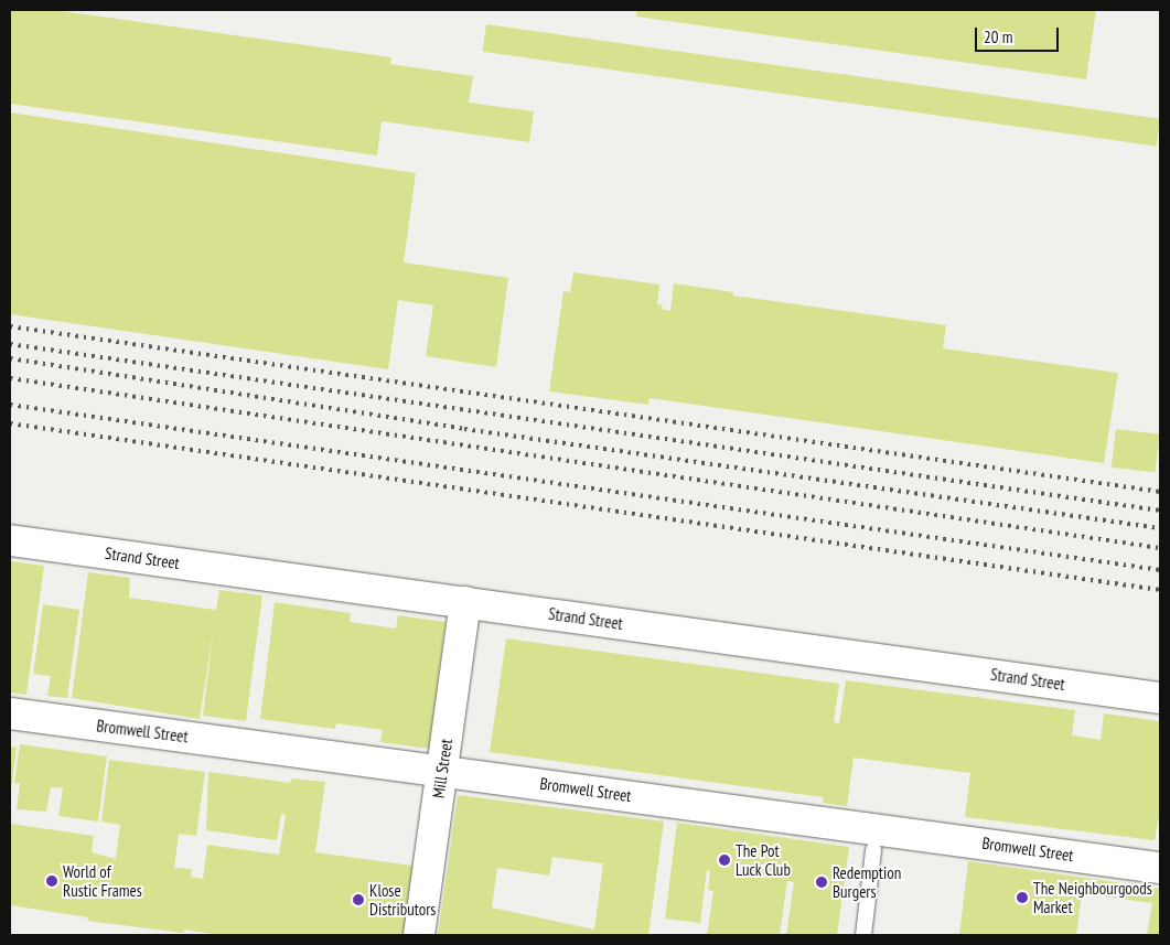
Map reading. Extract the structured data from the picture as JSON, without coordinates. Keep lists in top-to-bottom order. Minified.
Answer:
{"streets":{"street":["Strand Street","Bromwell Street","Mill Street"]},"crossings":[["Strand Street","Mill Street"],["Bromwell Street","Mill Street"]],"places":["The Pot Luck Club","World of Rustic Frames","Redemption Burgers","The Neighbourgoods Market","Klose Distributors"],"scale_bar":"20 m"}
